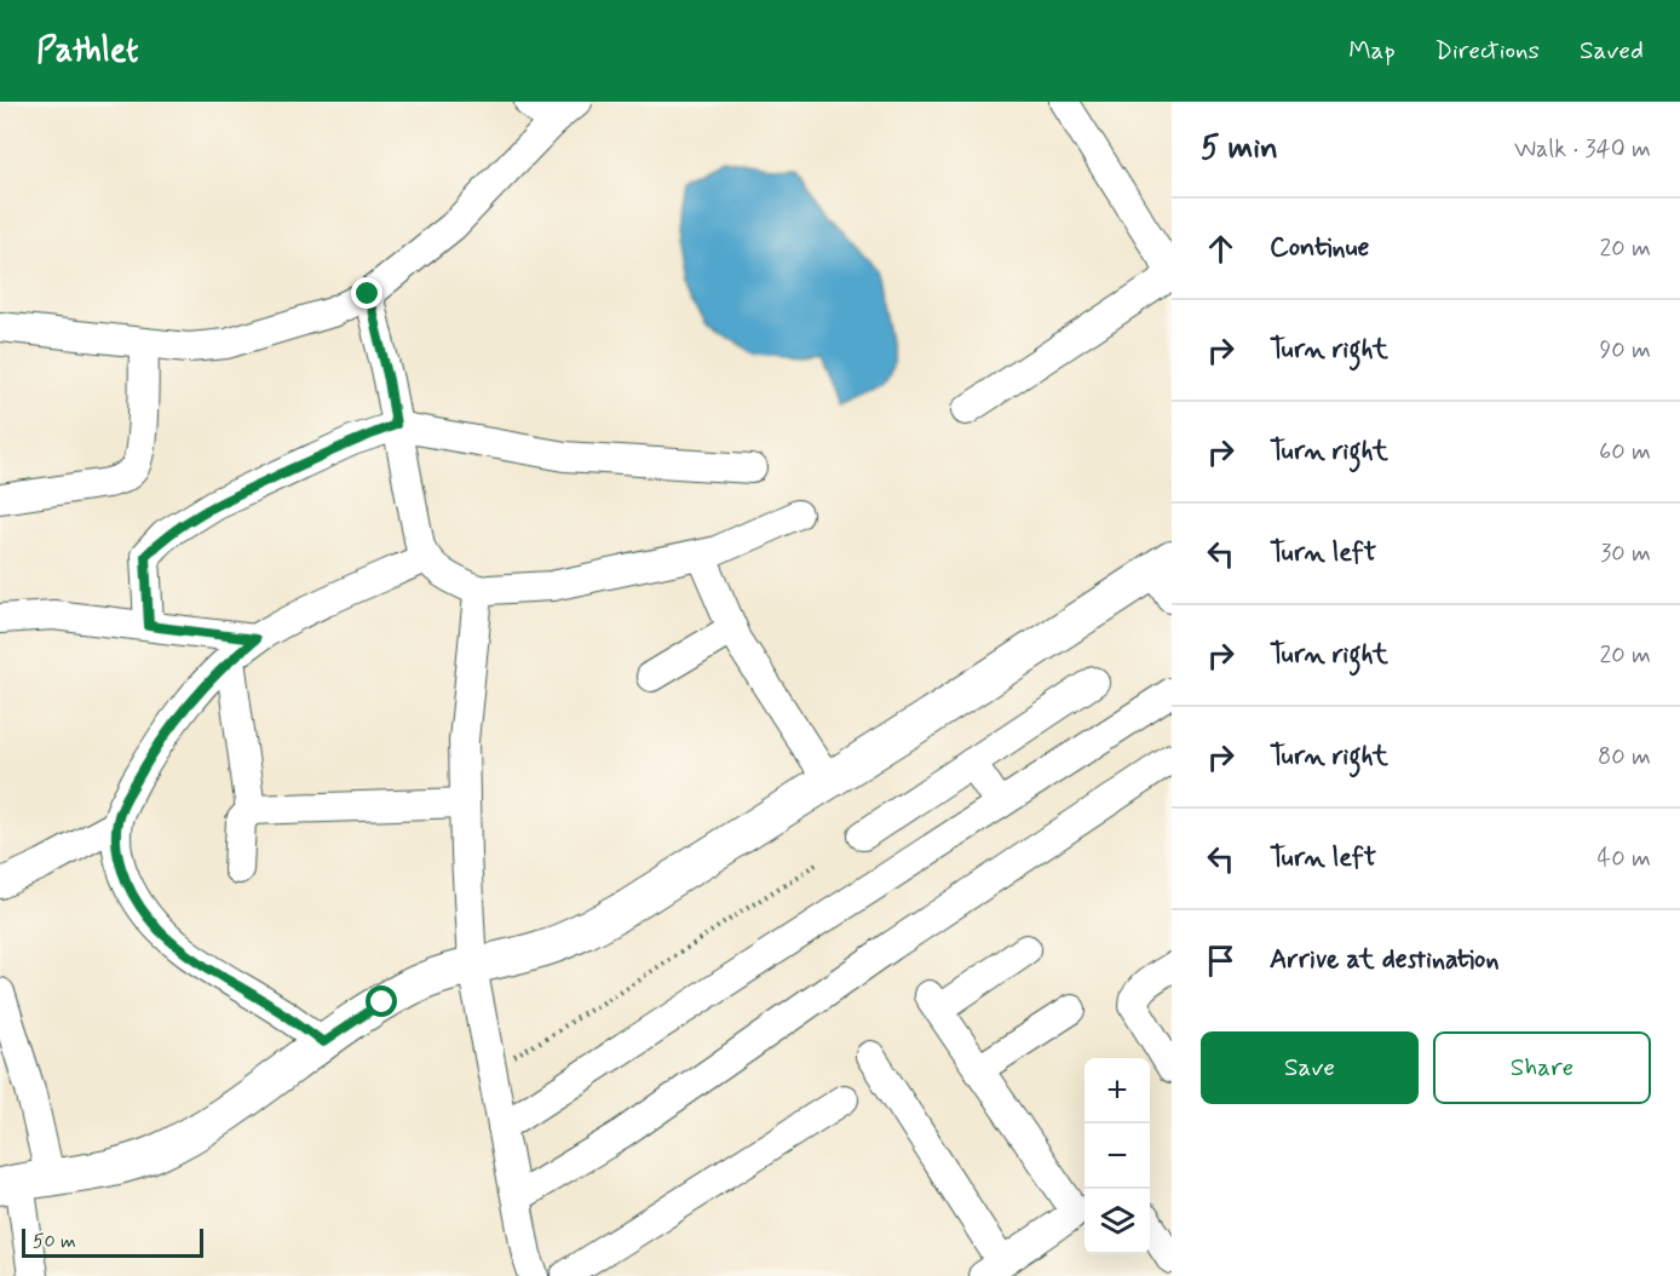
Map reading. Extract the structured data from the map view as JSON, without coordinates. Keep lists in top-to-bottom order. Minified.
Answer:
{"scale_bar":"50 m","page":{"header":"Pathlet","nav":["Map","Directions","Saved"],"heading":["5 min","Walk · 340 m"],"list":[["Continue","20 m"],["Turn right","90 m"],["Turn right","60 m"],["Turn left","30 m"],["Turn right","20 m"],["Turn right","80 m"],["Turn left","40 m"],"Arrive at destination"],"buttons":["Save","Share"],"map_buttons":["+","−"],"scale":"50 m"}}
